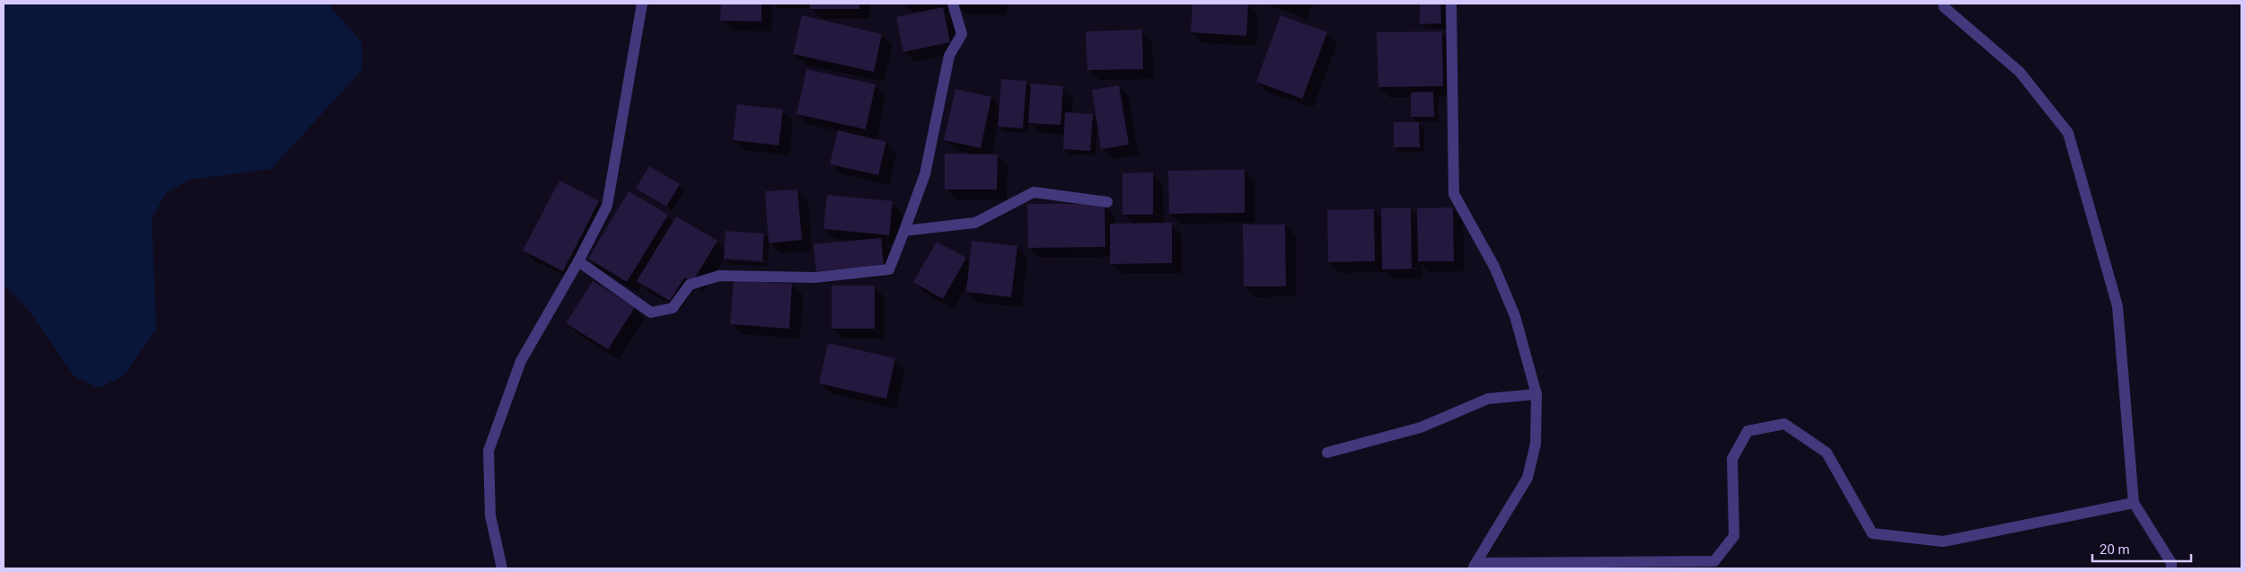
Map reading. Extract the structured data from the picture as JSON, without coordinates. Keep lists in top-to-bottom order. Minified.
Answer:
{"scale_bar":"20 m"}
